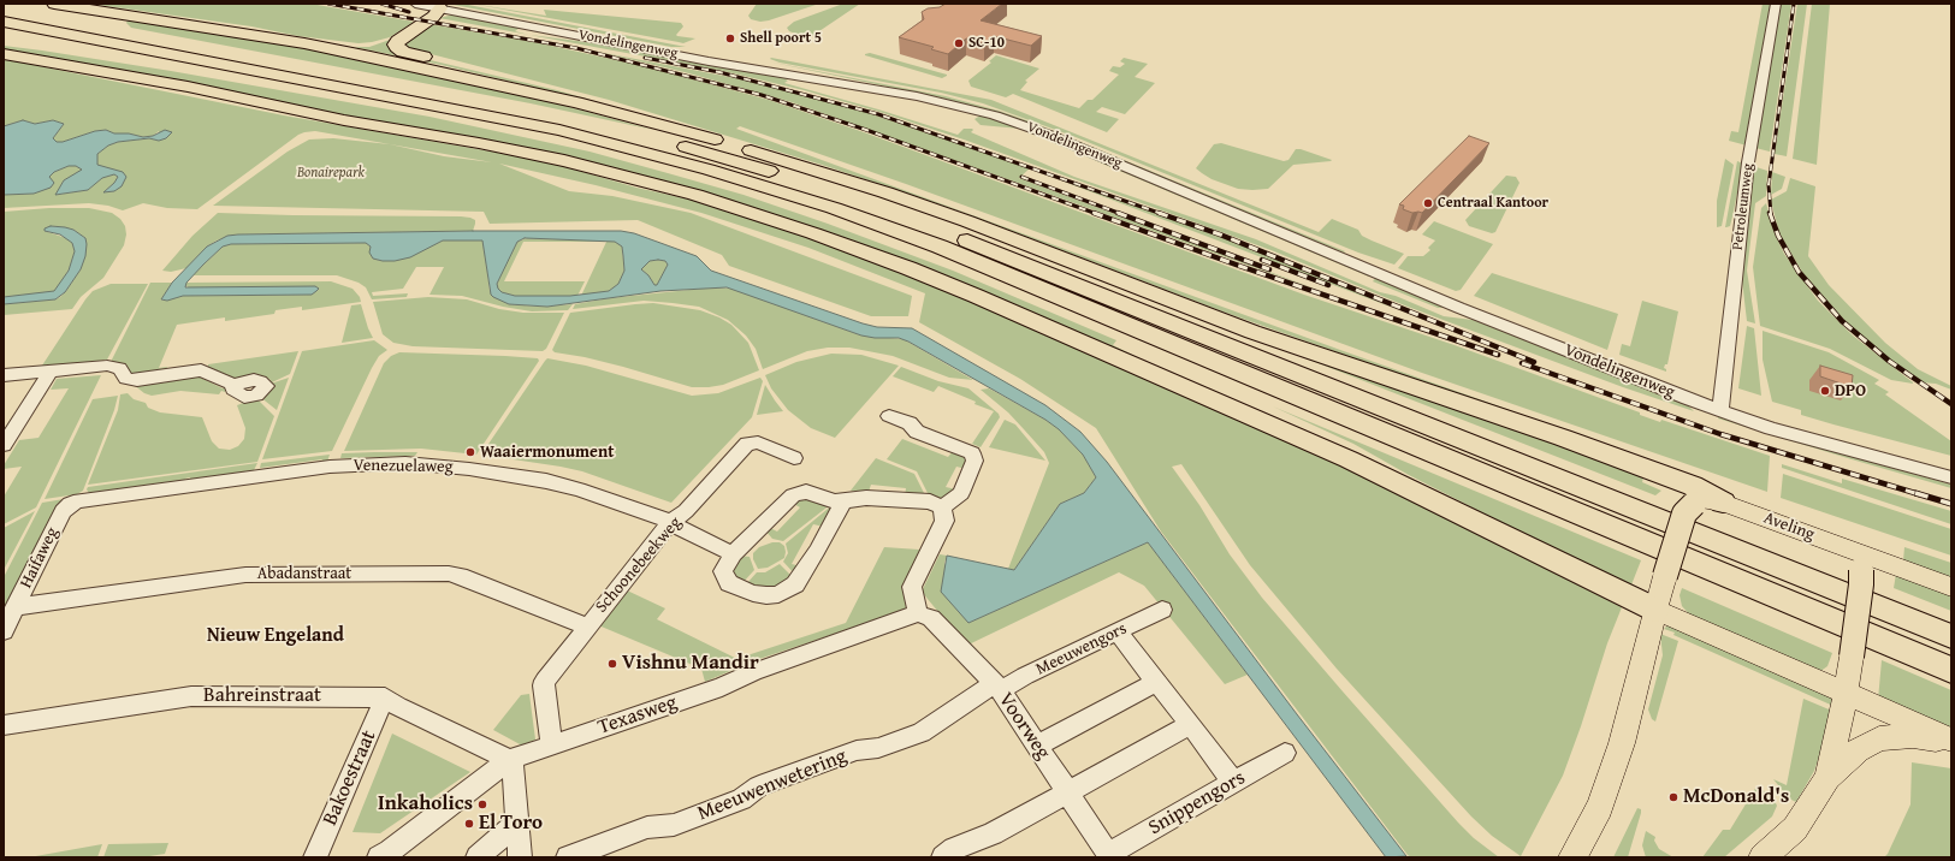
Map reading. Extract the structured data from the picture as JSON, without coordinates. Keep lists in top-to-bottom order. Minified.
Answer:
{"streets":{"main road":["Aveling"],"street":["Vondelingenweg","Petroleumweg","Venezuelaweg","Haifaweg","Schoonebeekweg","Abadanstraat","Meeuwengors","Bahreinstraat","Texasweg","Voorweg","Bakoestraat","Meeuwenwetering","Snippengors"]},"crossings":[["Vondelingenweg","Petroleumweg"],["Venezuelaweg","Haifaweg"],["Venezuelaweg","Schoonebeekweg"],["Haifaweg","Abadanstraat"],["Schoonebeekweg","Abadanstraat"],["Schoonebeekweg","Texasweg"],["Meeuwengors","Voorweg"],["Meeuwengors","Meeuwenwetering"],["Bahreinstraat","Bakoestraat"],["Texasweg","Voorweg"],["Voorweg","Meeuwenwetering"],["Voorweg","Snippengors"]],"districts":["Nieuw Engeland"],"parks":["Bonairepark"],"places":["Shell poort 5","SC-10","Centraal Kantoor","DPO","Waaiermonument","Vishnu Mandir","McDonald's","Inkaholics","El Toro"]}
